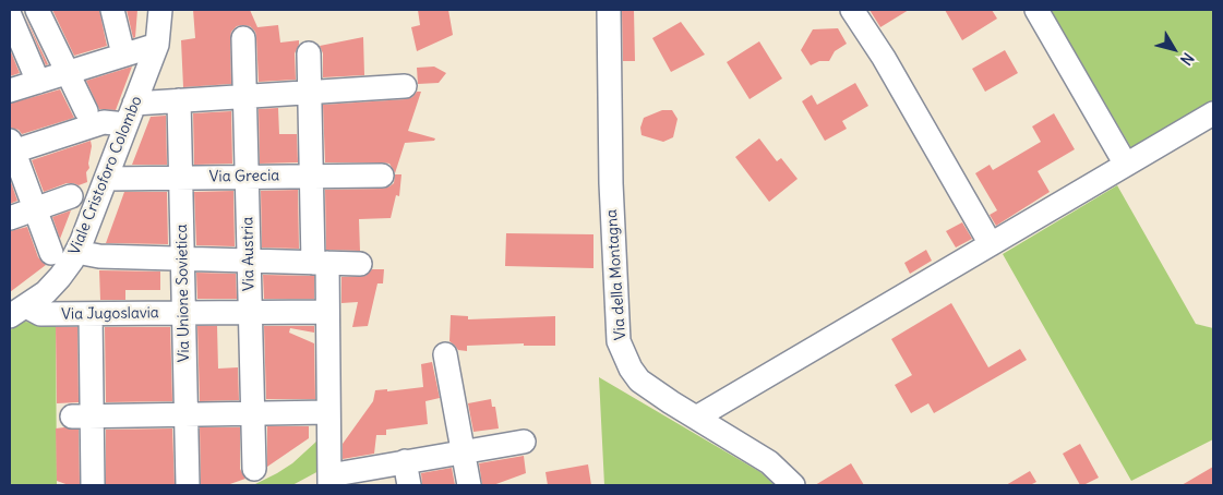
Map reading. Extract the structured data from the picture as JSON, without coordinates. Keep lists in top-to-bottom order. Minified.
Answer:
{"streets":{"street":["Viale Cristoforo Colombo","Via Grecia","Via Austria","Via della Montagna","Via Unione Sovietica","Via Jugoslavia"]},"crossings":[["Viale Cristoforo Colombo","Via Grecia"],["Viale Cristoforo Colombo","Via Jugoslavia"],["Via Grecia","Via Austria"],["Via Grecia","Via Unione Sovietica"],["Via Austria","Via Jugoslavia"],["Via Unione Sovietica","Via Jugoslavia"]],"north":"bottom right"}
